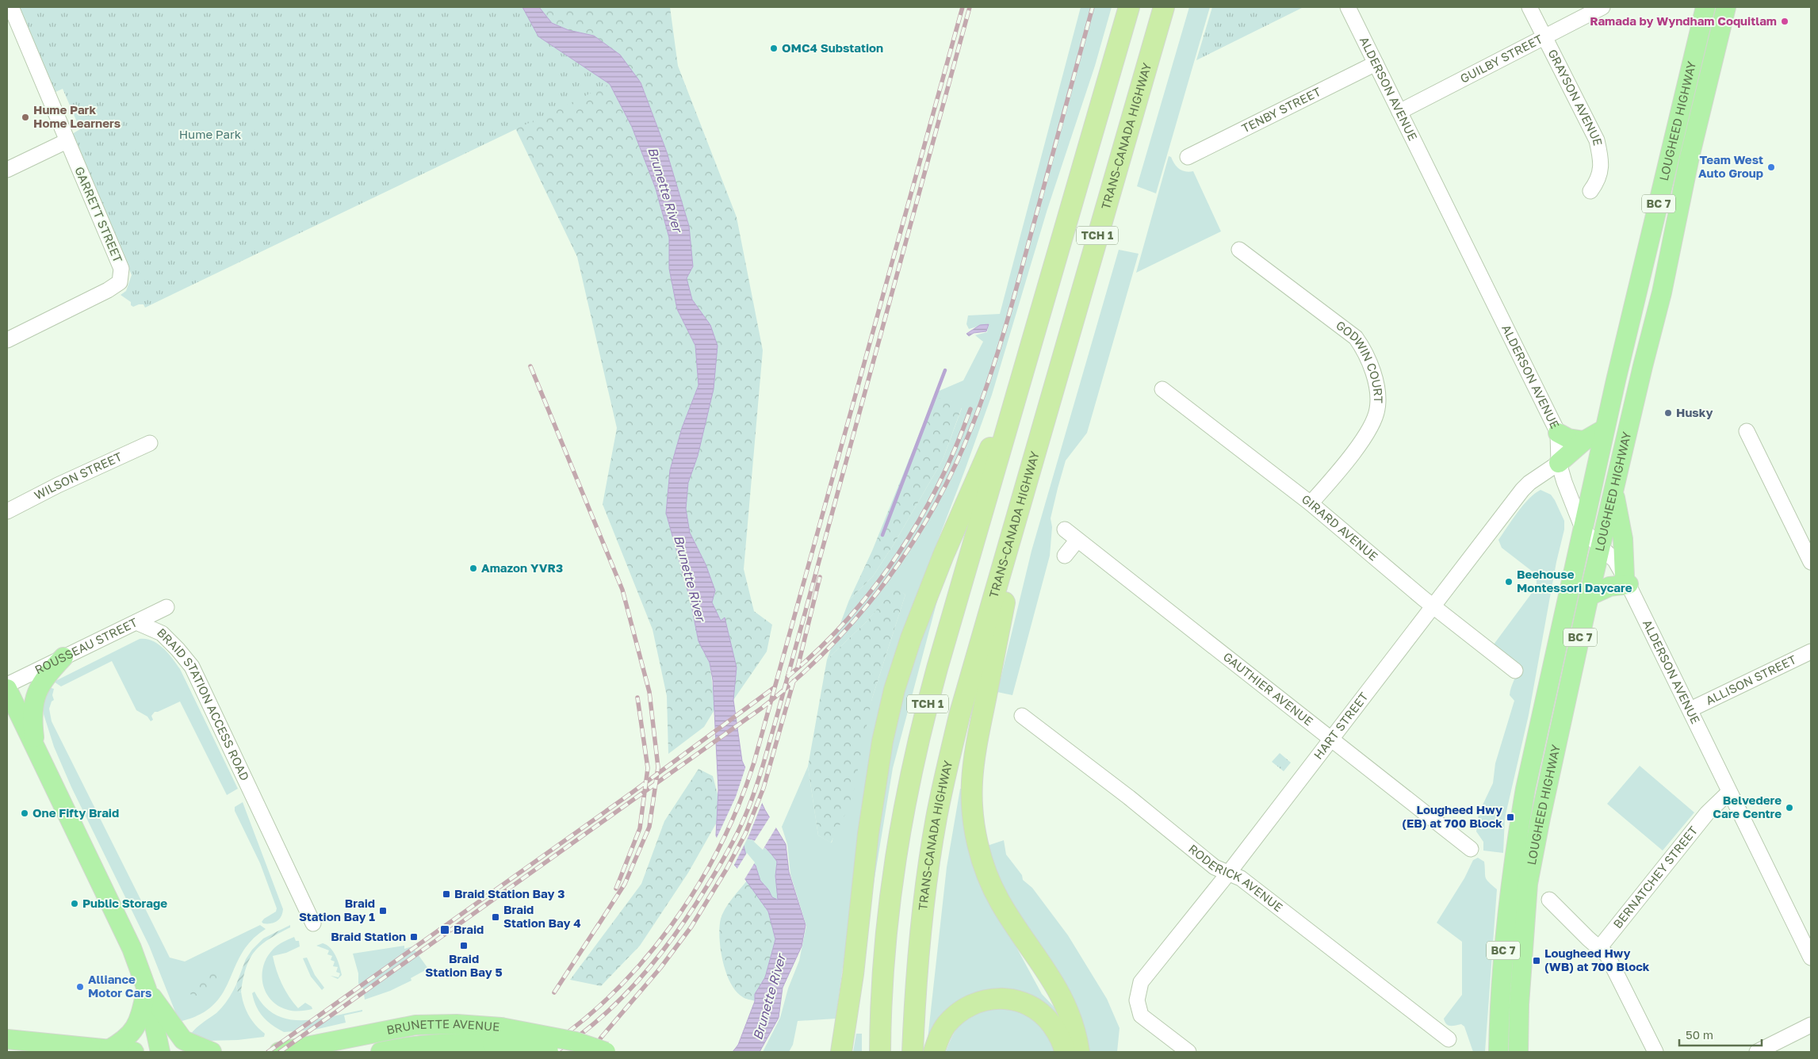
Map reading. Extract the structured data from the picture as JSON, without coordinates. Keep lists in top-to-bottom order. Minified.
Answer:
{"streets":{"highway":["TRANS-CANADA HIGHWAY","TCH 1"],"main road":["LOUGHEED HIGHWAY","BC 7","BRUNETTE AVENUE"],"street":["GUILBY STREET","ALDERSON AVENUE","GRAYSON AVENUE","TENBY STREET","GARRETT STREET","GODWIN COURT","WILSON STREET","GIRARD AVENUE","ROUSSEAU STREET","ALLISON STREET","GAUTHIER AVENUE","BRAID STATION ACCESS ROAD","HART STREET","BERNATCHEY STREET","RODERICK AVENUE"]},"crossings":[["GUILBY STREET","ALDERSON AVENUE"],["GUILBY STREET","GRAYSON AVENUE"],["ALDERSON AVENUE","TENBY STREET"],["ALDERSON AVENUE","LOUGHEED HIGHWAY"],["ALDERSON AVENUE","ALLISON STREET"],["ALDERSON AVENUE","HART STREET"],["ALDERSON AVENUE","BERNATCHEY STREET"],["GODWIN COURT","GIRARD AVENUE"],["GIRARD AVENUE","HART STREET"],["ROUSSEAU STREET","BRAID STATION ACCESS ROAD"],["GAUTHIER AVENUE","HART STREET"],["HART STREET","RODERICK AVENUE"]],"water":["Brunette River"],"parks":["Hume Park"],"places":{"other":["Ramada by Wyndham Coquitlam","OMC4 Substation","Hume Park Home Learners","Team West Auto Group","Husky","Amazon YVR3","Beehouse Montessori Daycare","Belvedere Care Centre","One Fifty Braid","Public Storage","Alliance Motor Cars"],"transit":["Lougheed Hwy (EB) at 700 Block","Braid Station Bay 3","Braid Station Bay 1","Braid Station Bay 4","Braid","Braid Station","Braid Station Bay 5","Lougheed Hwy (WB) at 700 Block"]},"scale_bar":"50 m"}
